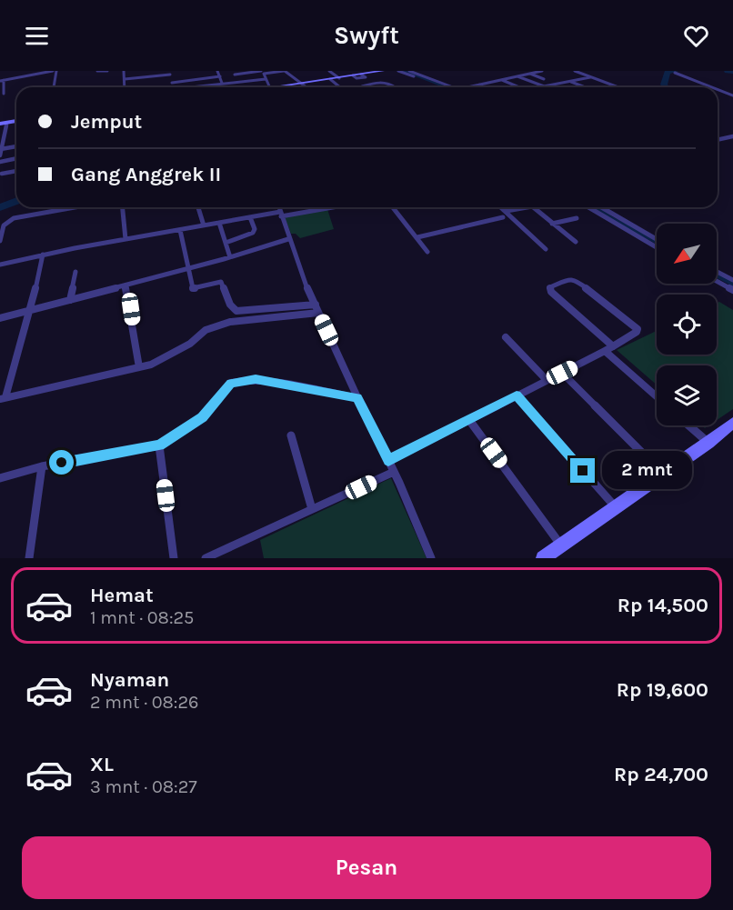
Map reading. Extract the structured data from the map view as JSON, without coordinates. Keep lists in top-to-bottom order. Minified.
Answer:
{"north":"bottom left","page":{"header":"Swyft","banner":["Jemput","Gang Anggrek II"],"bubble":"2 mnt","list":[{"name":"Hemat","note":"1 mnt · 08:25","value":"Rp 14,500"},{"name":"Nyaman","note":"2 mnt · 08:26","value":"Rp 19,600"},{"name":"XL","note":"3 mnt · 08:27","value":"Rp 24,700"}],"buttons":"Pesan"}}
